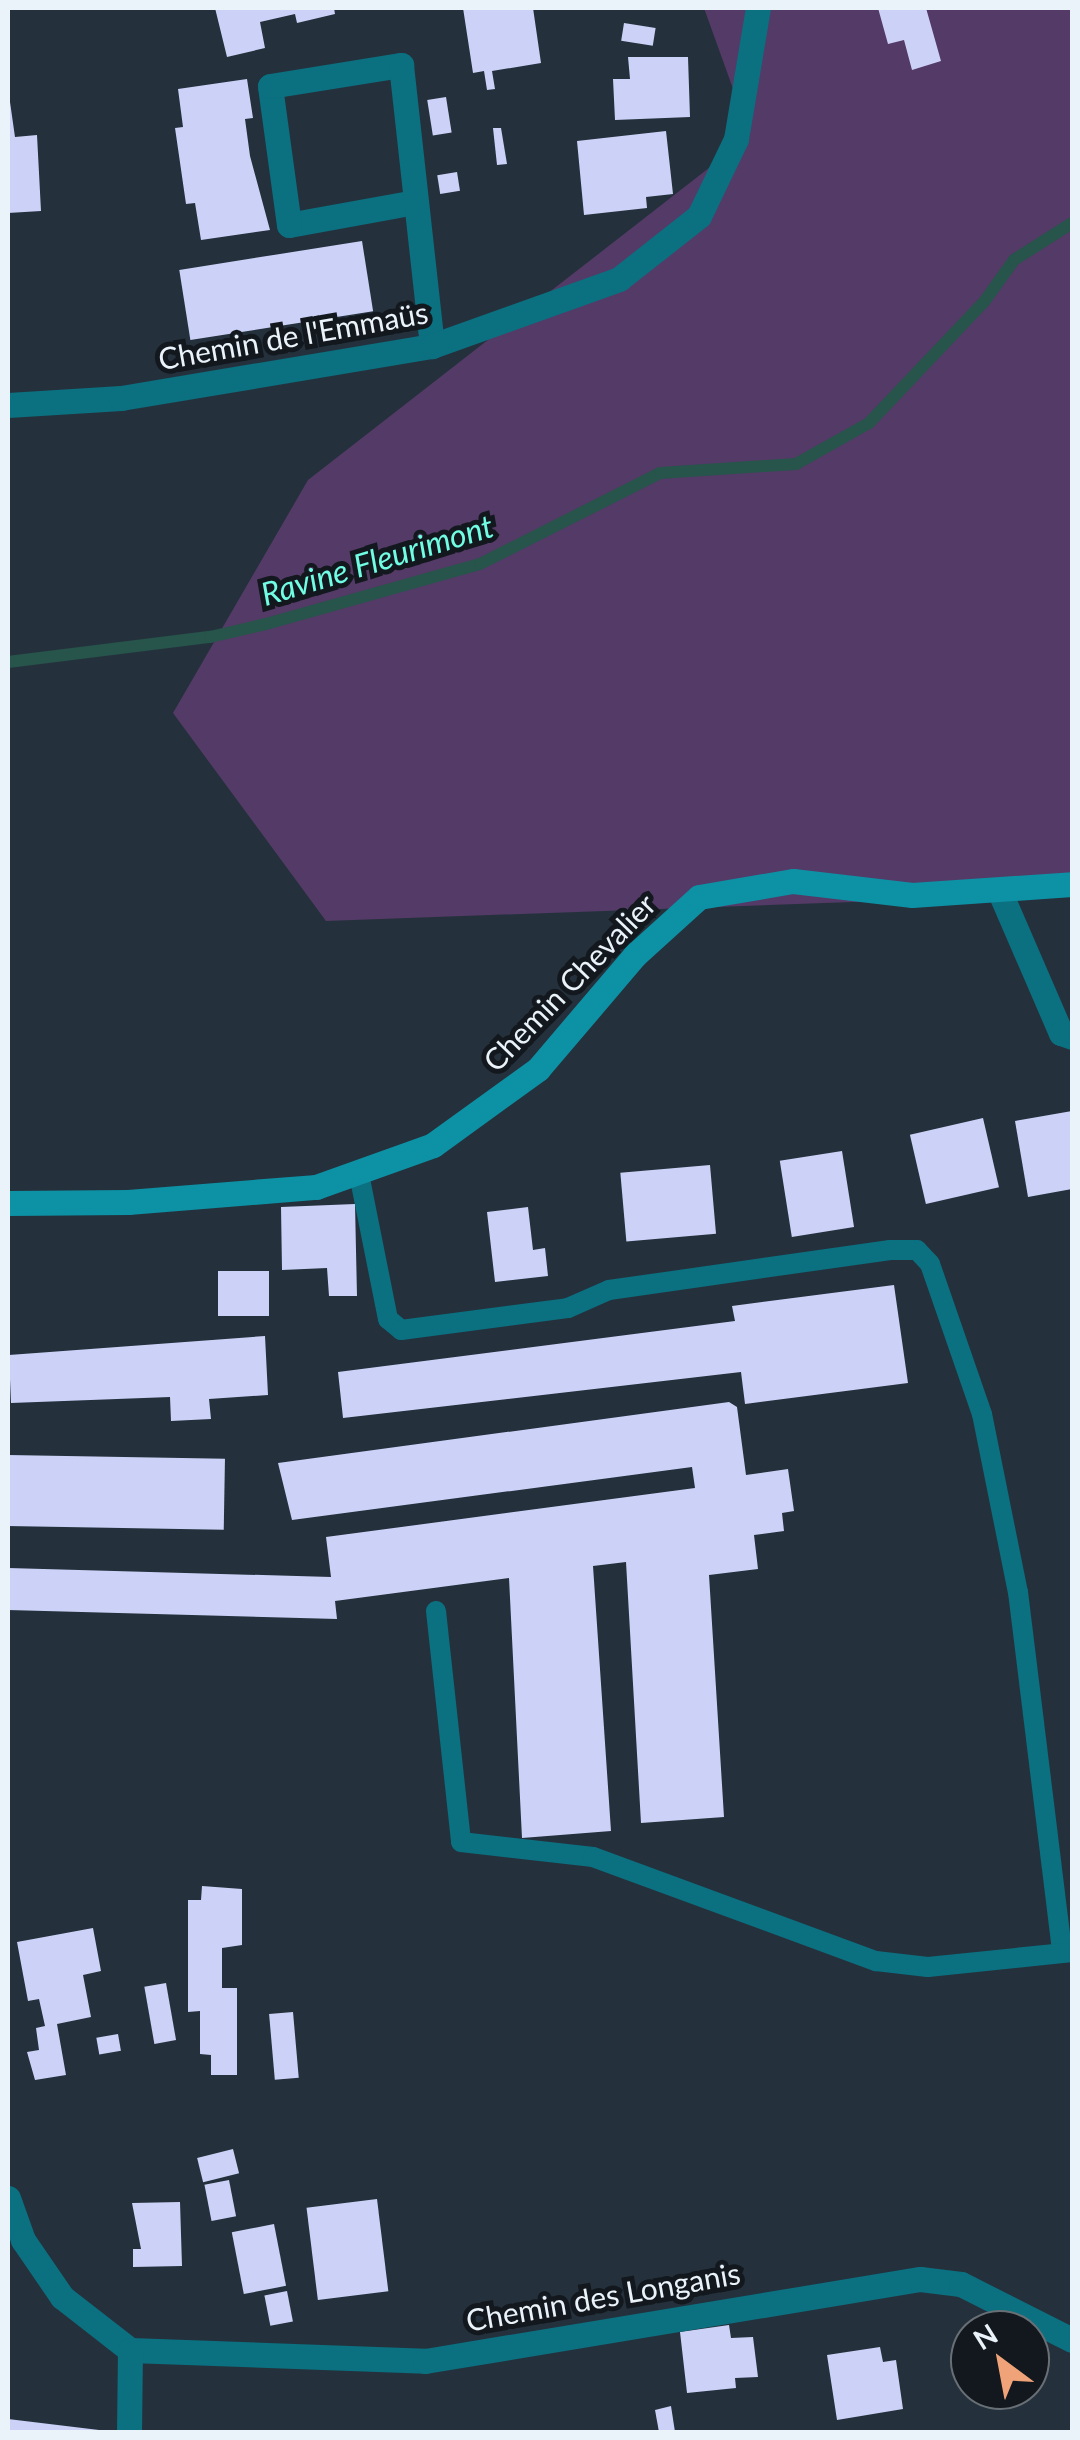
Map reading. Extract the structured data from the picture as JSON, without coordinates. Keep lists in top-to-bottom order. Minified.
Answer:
{"streets":{"street":["Chemin de l'Emmaüs","Chemin Chevalier","Chemin des Longanis"]},"water":["Ravine Fleurimont"],"north":"top left"}
